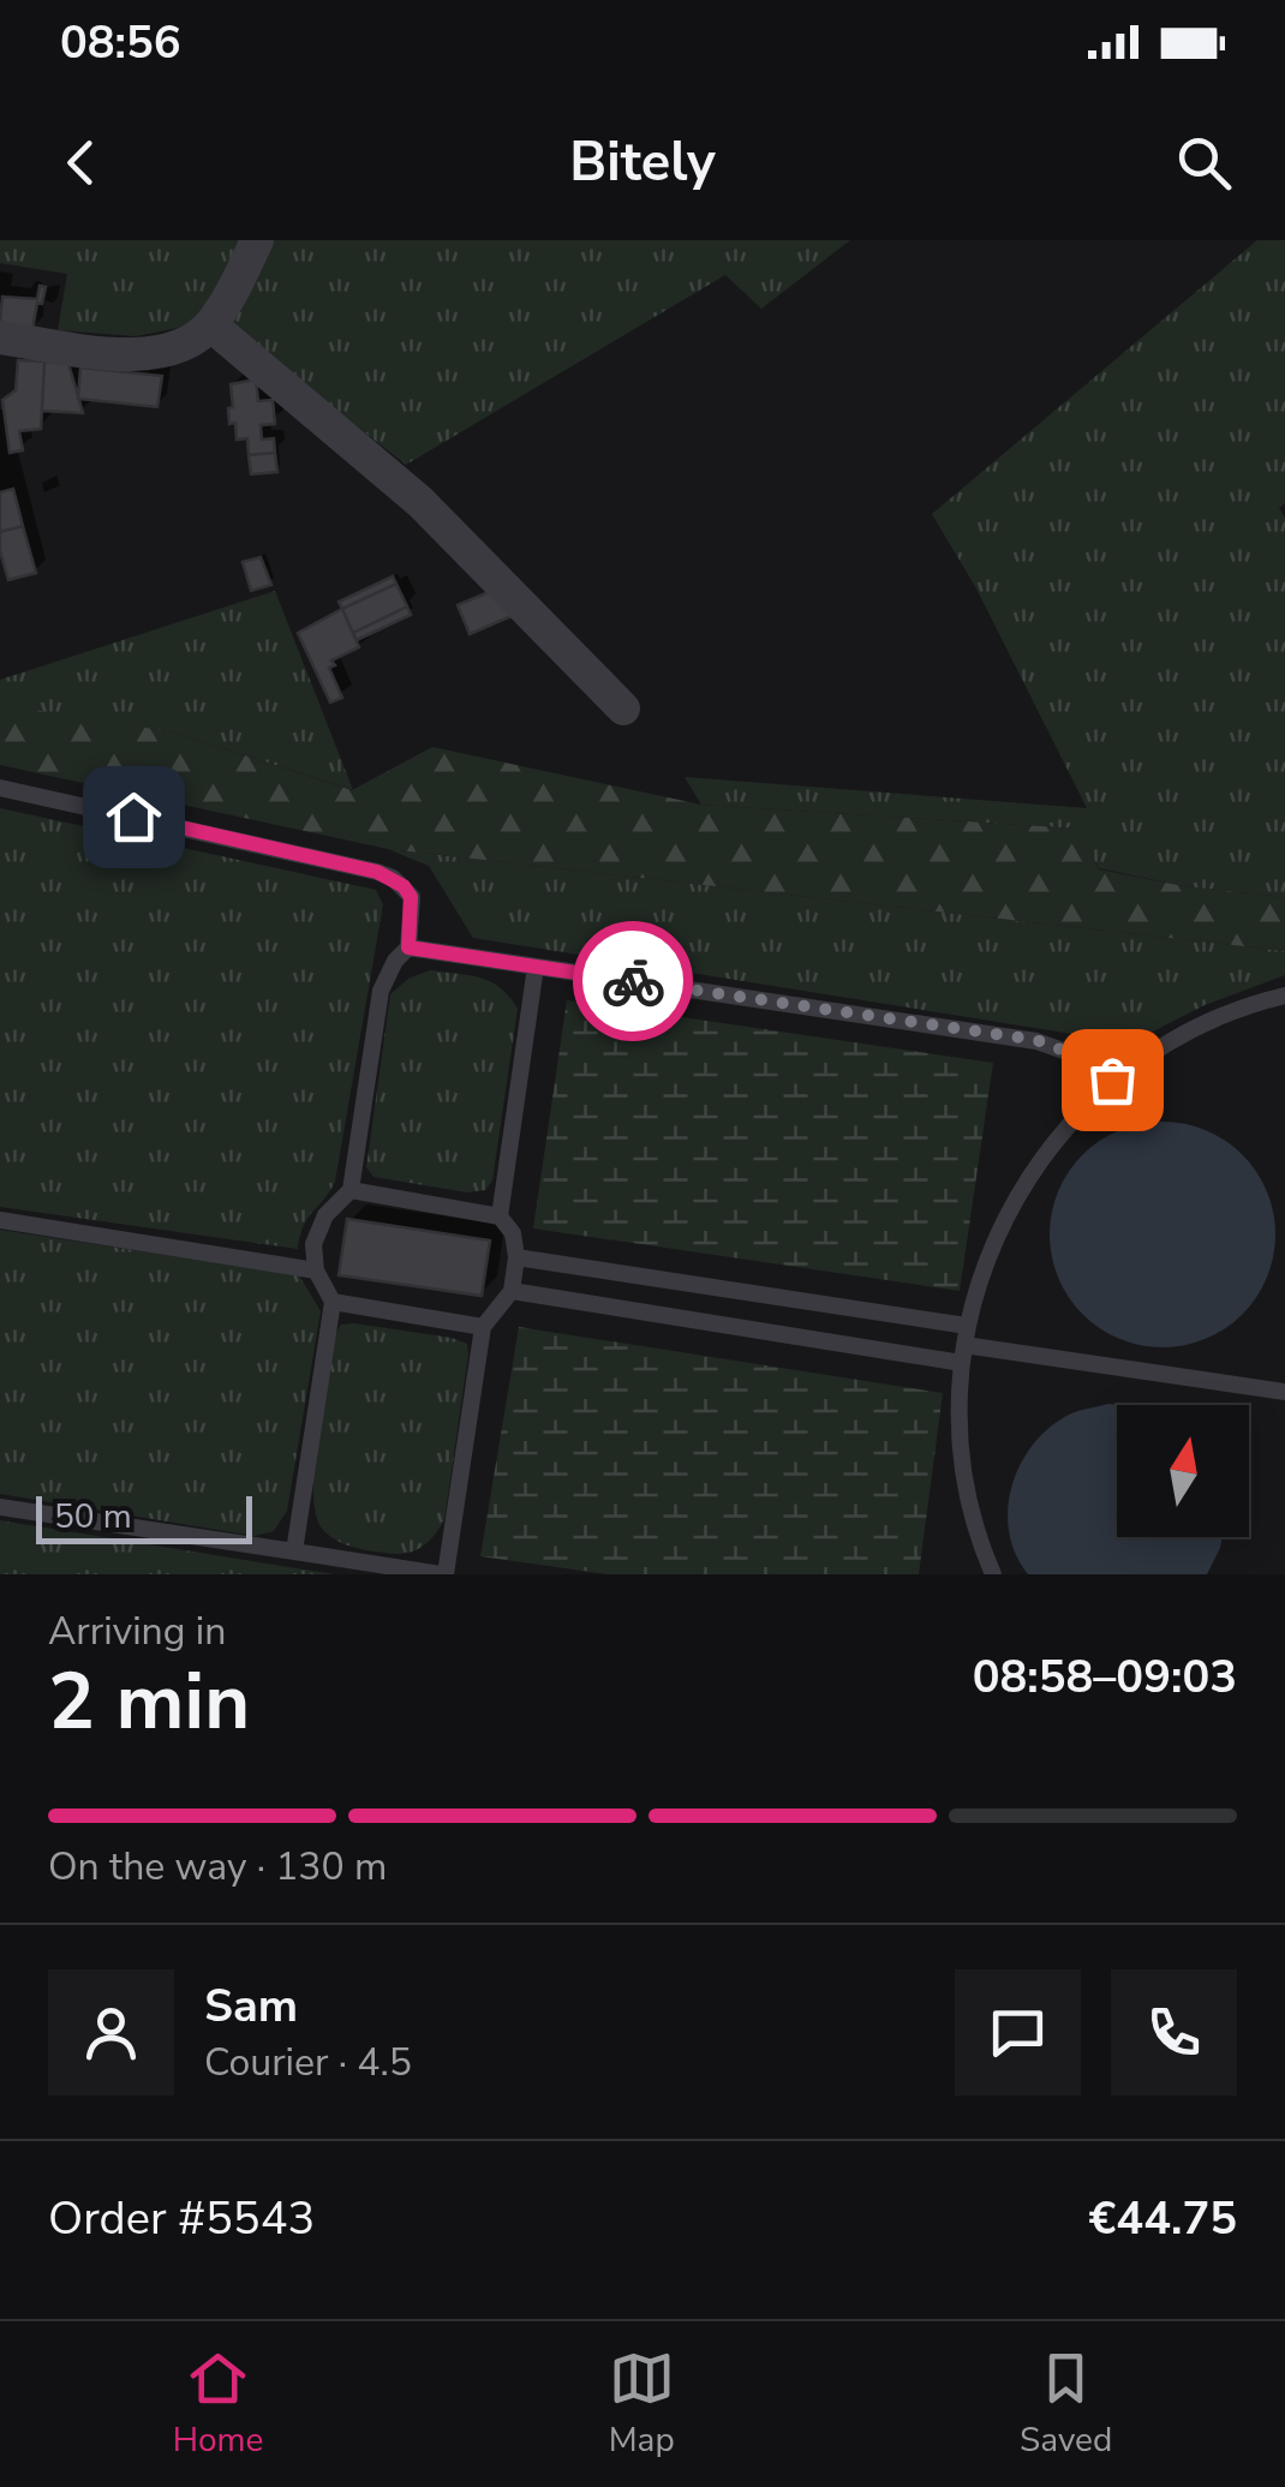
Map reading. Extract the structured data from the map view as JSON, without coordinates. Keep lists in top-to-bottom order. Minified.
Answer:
{"scale_bar":"50 m","north":"top","page":{"status":"08:56","header":"Bitely","scale":"50 m","heading":["2 min","Arriving in","08:58–09:03"],"panel":["Sam","Courier · 4.5","Order #5543","€44.75"],"bar":"On the way · 130 m","tabs":["Home","Map","Saved"]}}
